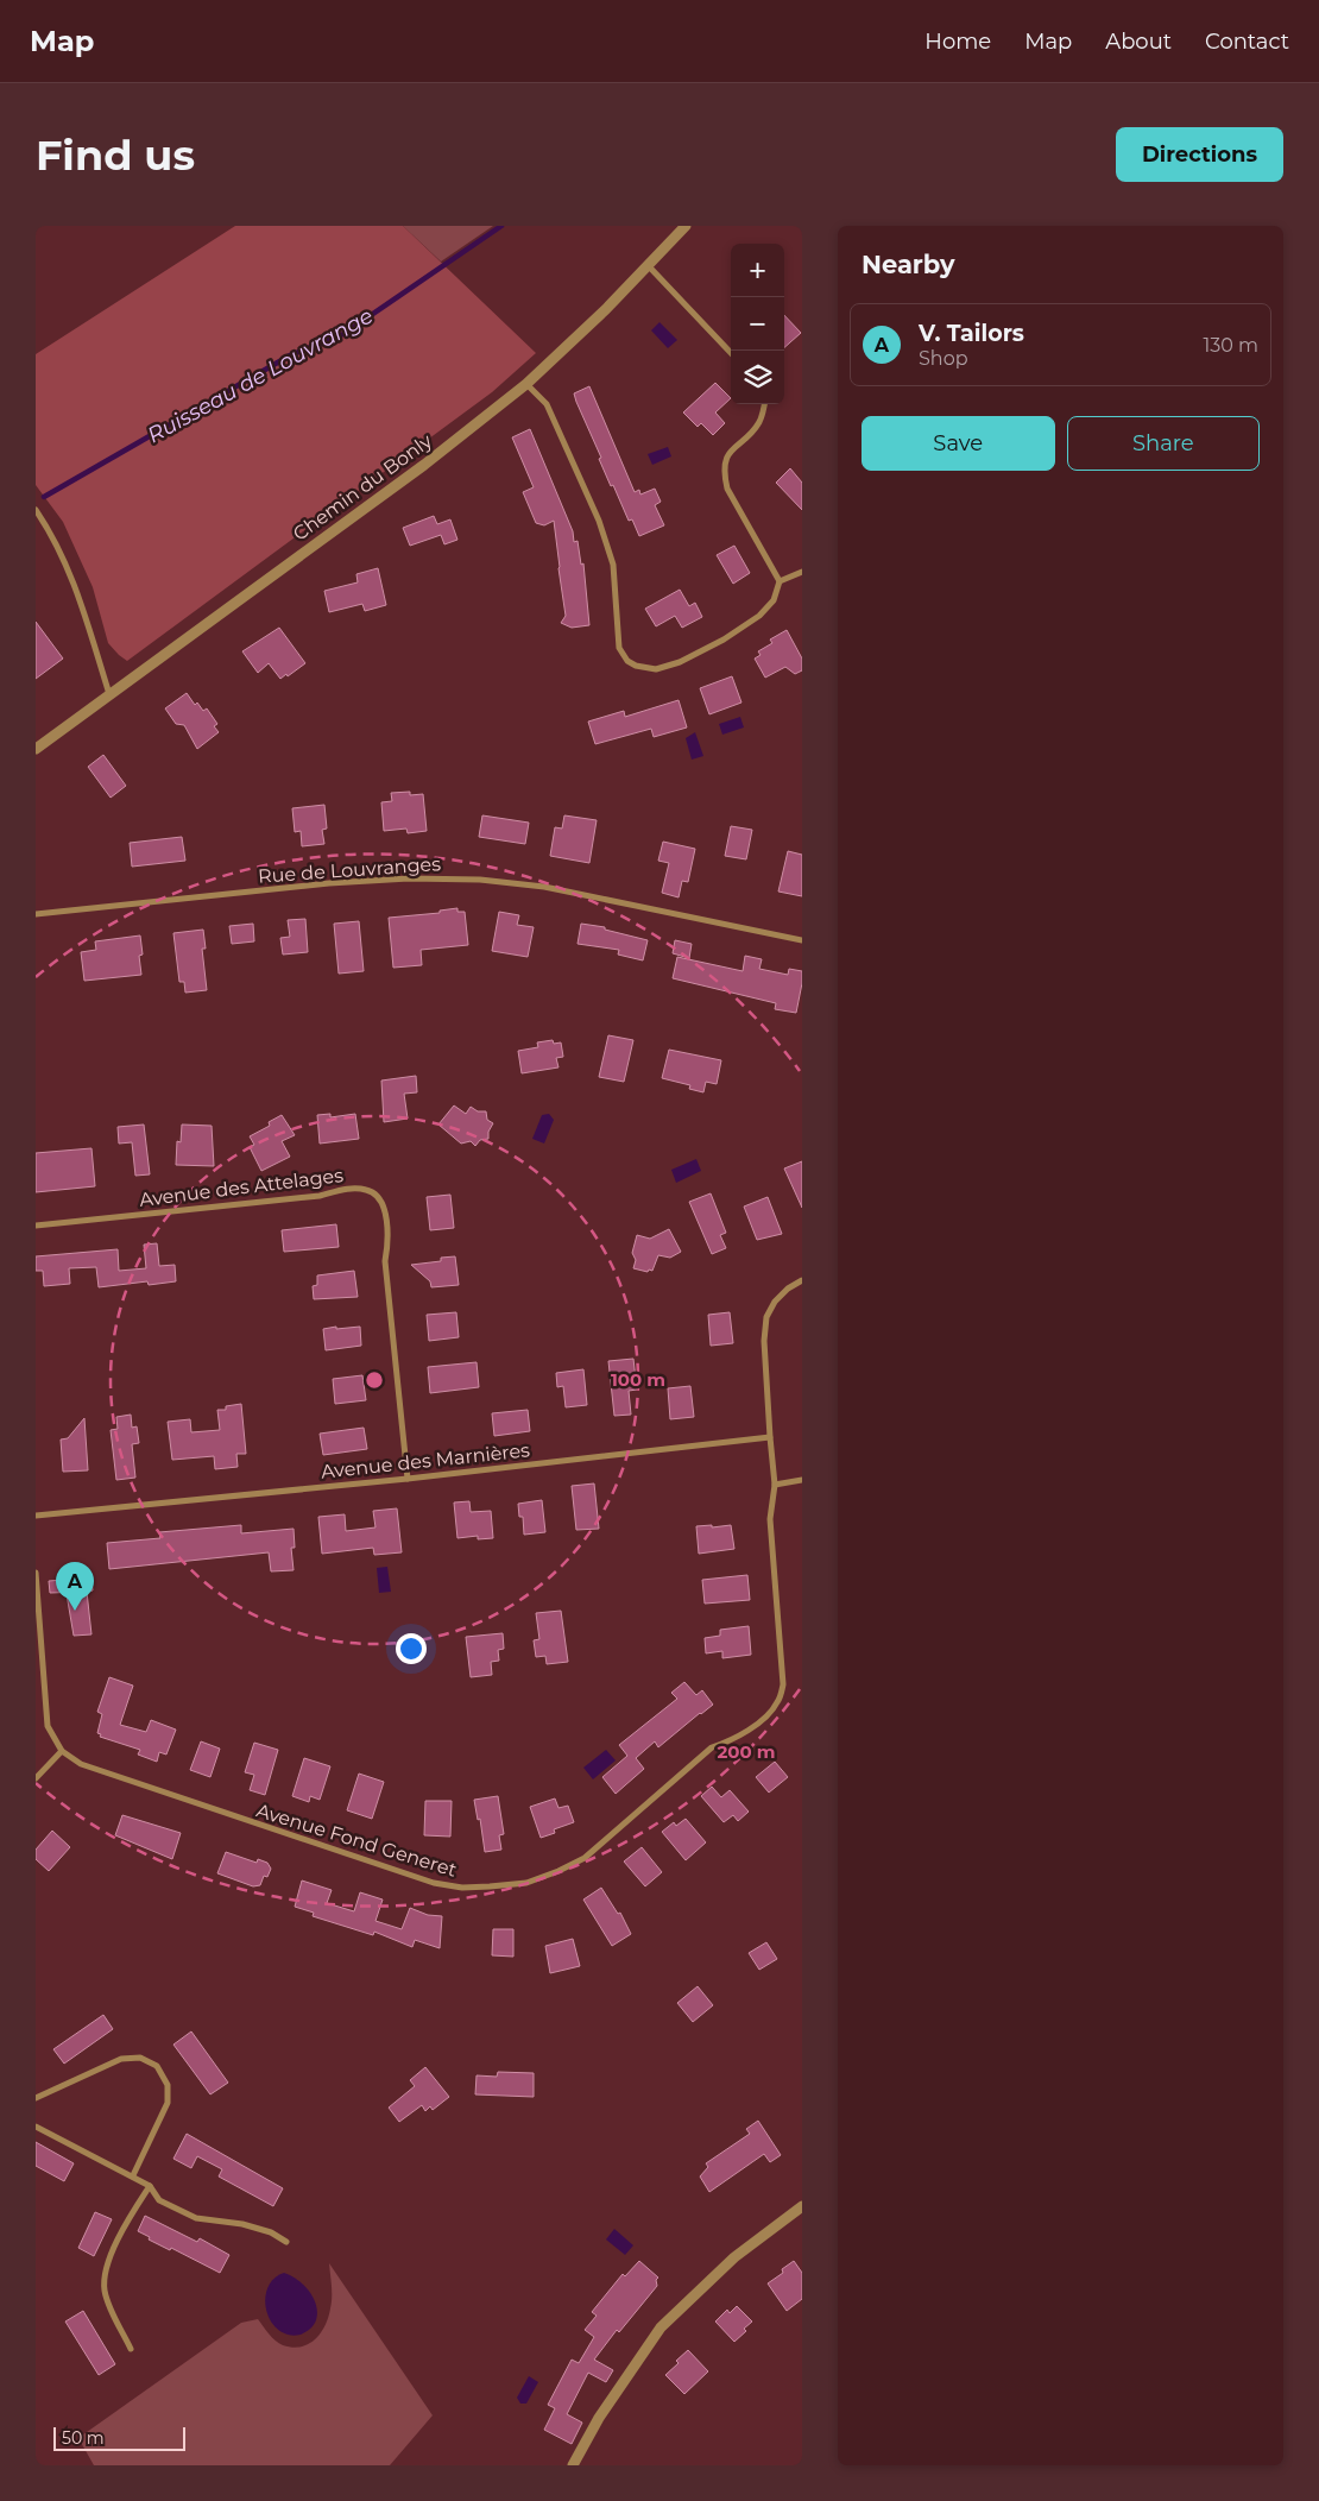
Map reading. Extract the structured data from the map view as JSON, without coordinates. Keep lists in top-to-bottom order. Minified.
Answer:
{"streets":{"street":["Chemin du Bonly","Rue de Louvranges","Avenue des Attelages","Avenue des Marnières","Avenue Fond Generet"]},"crossings":[["Avenue des Attelages","Avenue des Marnières"]],"water":["Ruisseau de Louvrange"],"scale_bar":"50 m","page":{"header":"Map","nav":["Home","Map","About","Contact"],"buttons":["Directions",["Save","Share"]],"title":"Find us","heading":"Nearby","map_buttons":["+","−"],"list":[{"mark":"A","name":"V. Tailors","note":"Shop","value":"130 m"}],"pins":"A","scale":"50 m"},"rings":["100 m","200 m"]}
